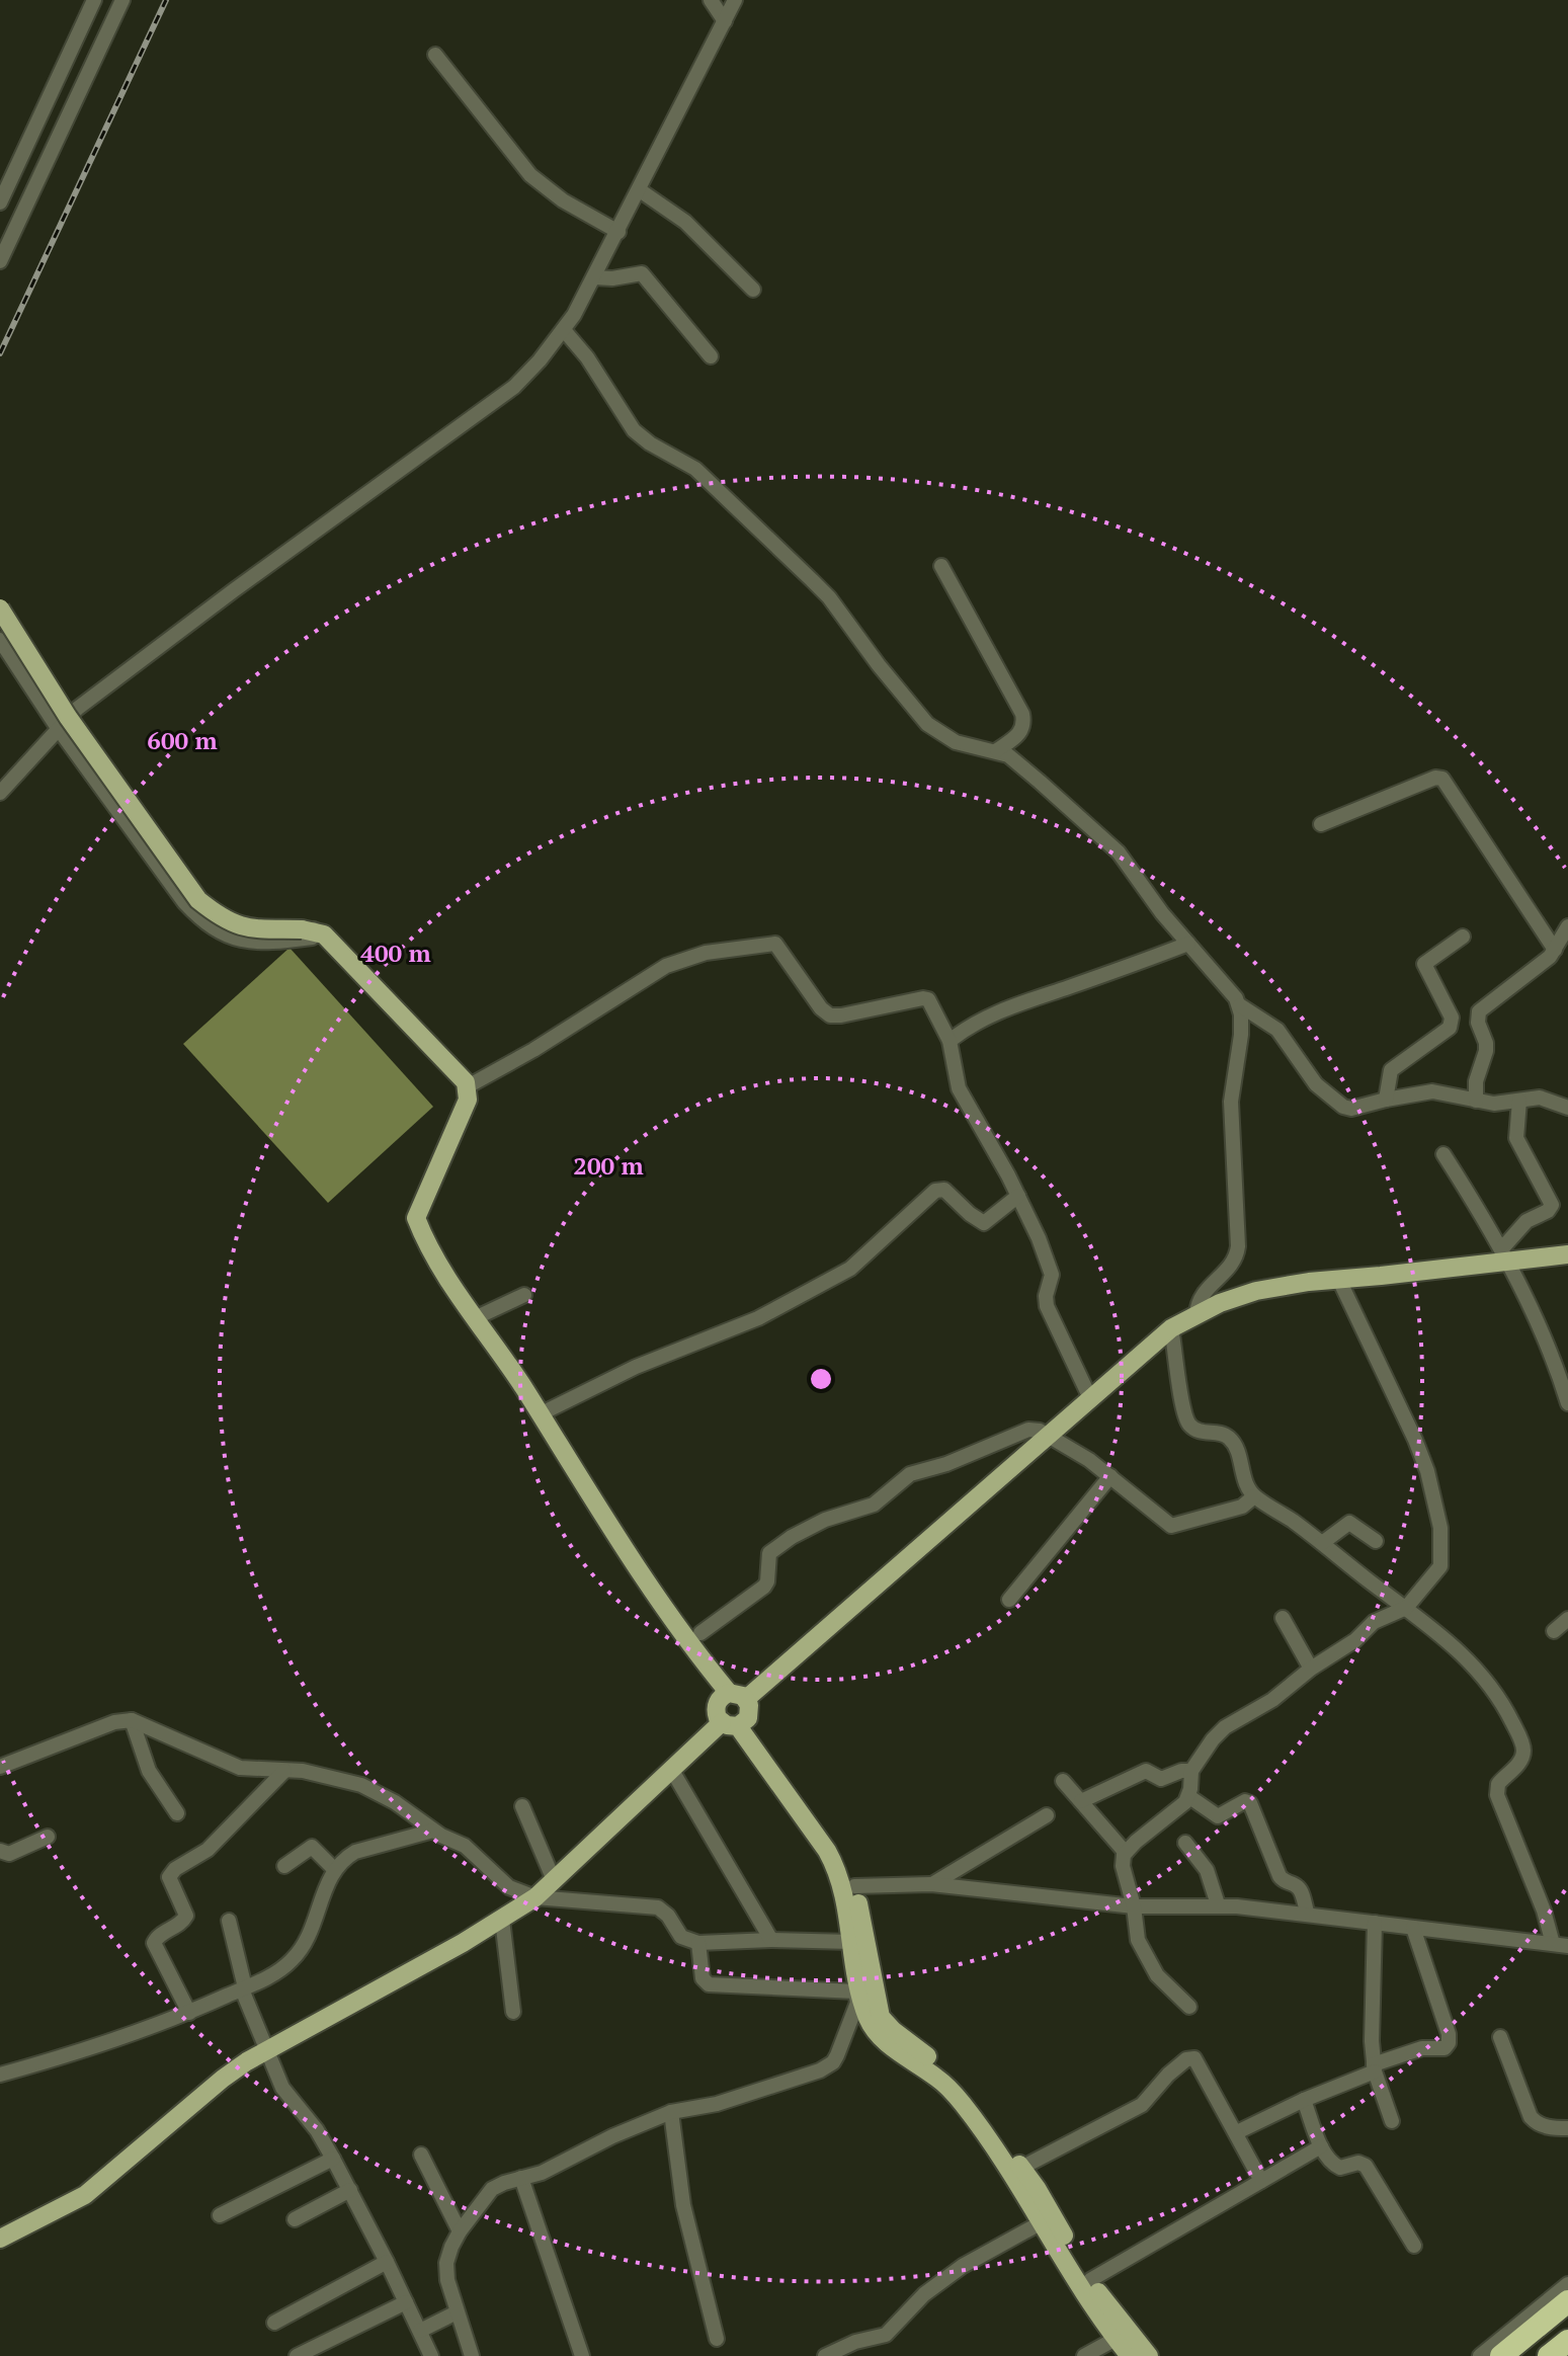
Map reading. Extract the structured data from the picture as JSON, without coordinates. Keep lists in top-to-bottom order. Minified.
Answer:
{"rings":["600 m","400 m","200 m"]}
